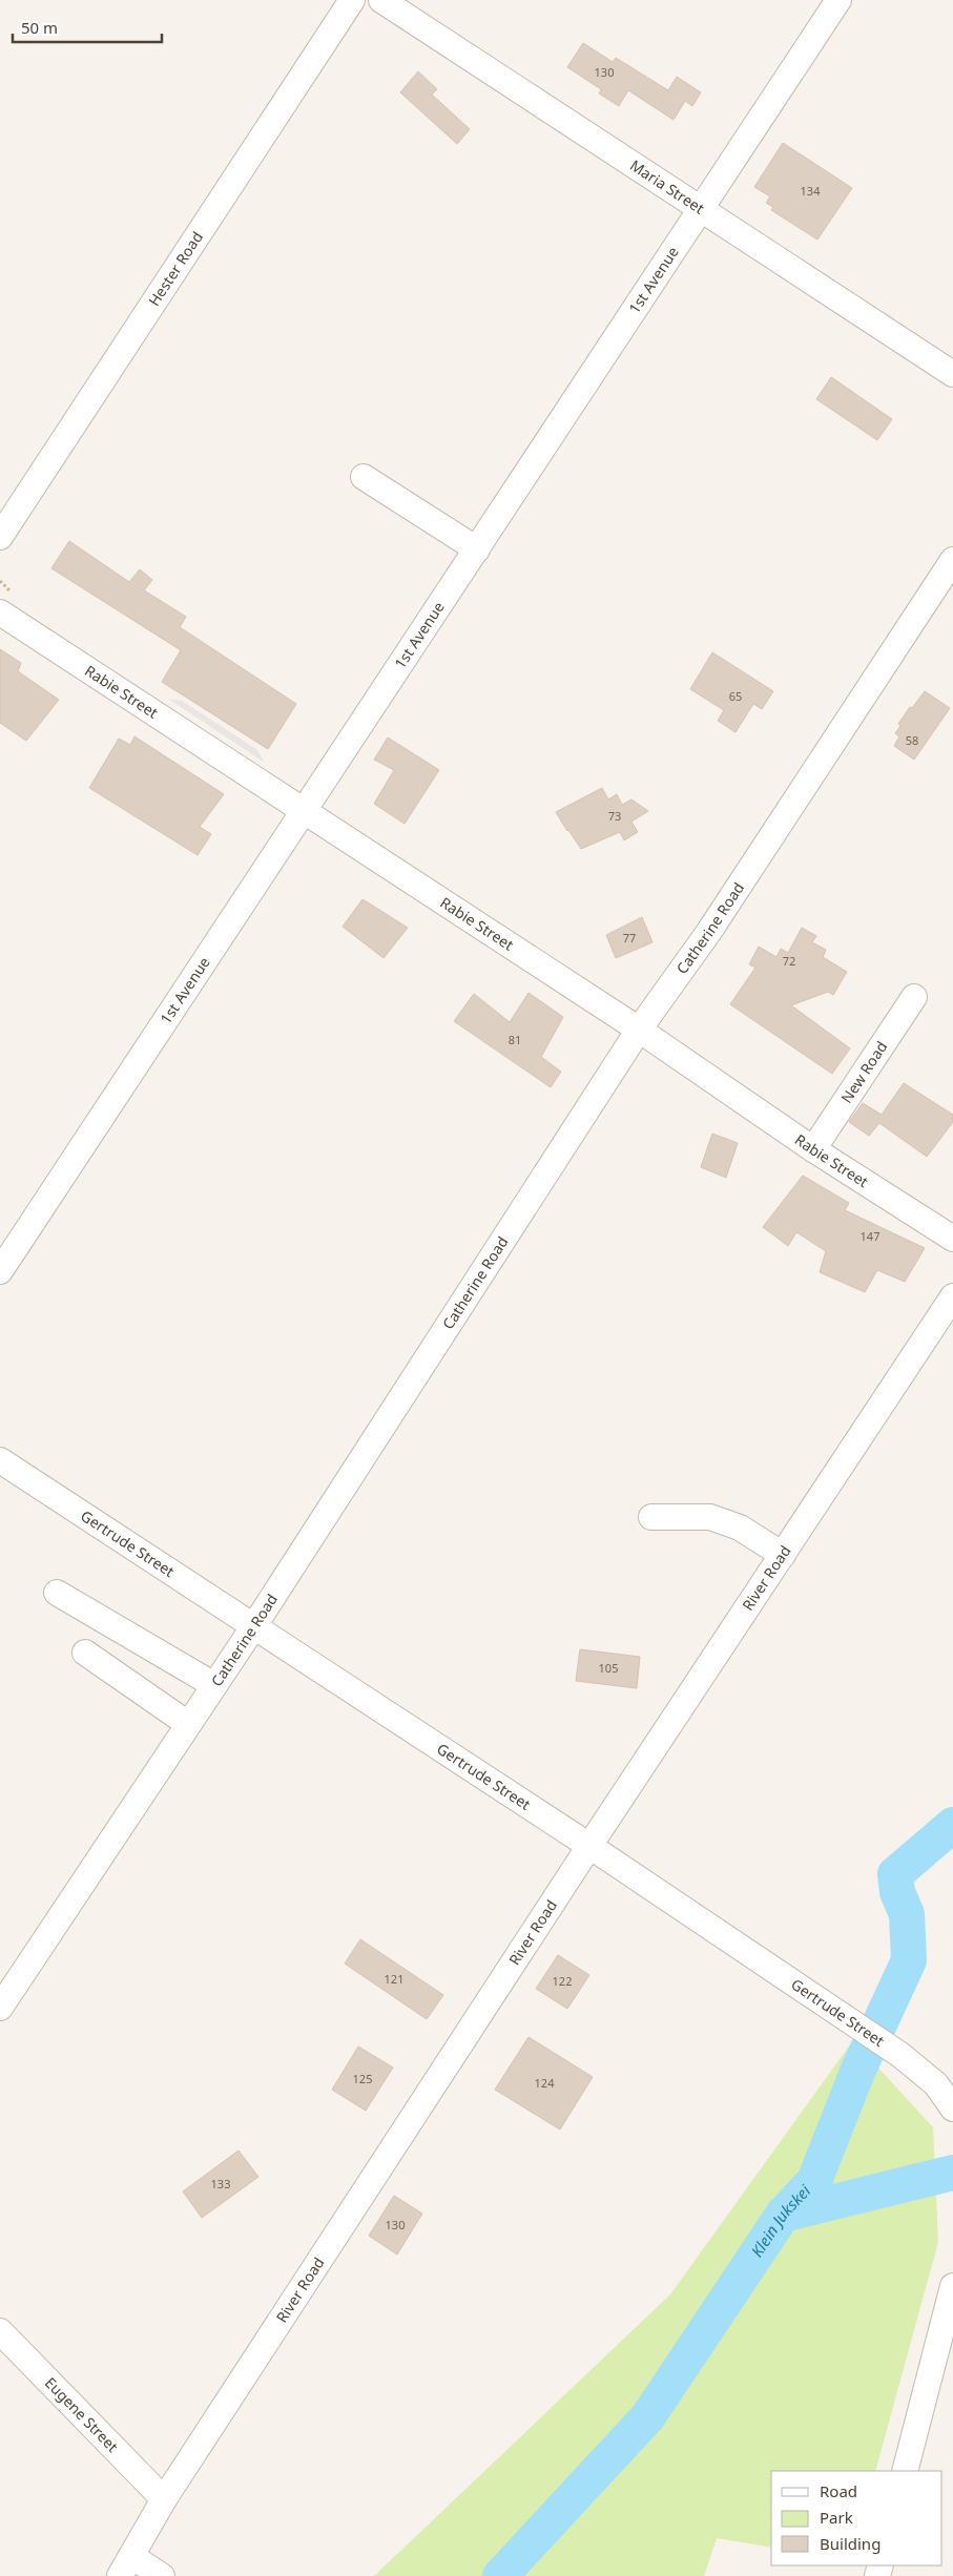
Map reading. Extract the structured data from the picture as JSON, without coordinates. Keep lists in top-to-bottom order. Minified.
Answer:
{"streets":{"street":["Maria Street","Hester Road","1st Avenue","Rabie Street","Catherine Road","New Road","Gertrude Street","River Road","Eugene Street"]},"crossings":[["Maria Street","1st Avenue"],["1st Avenue","Rabie Street"],["Rabie Street","Catherine Road"],["Rabie Street","New Road"],["Catherine Road","Gertrude Street"],["Gertrude Street","River Road"],["River Road","Eugene Street"]],"water":["Klein Jukskei"],"house_numbers":["130","134","65","58","73","77","72","81","147","105","121","122","125","124","133","130"],"legend":["Road","Park","Building"],"scale_bar":"50 m"}
